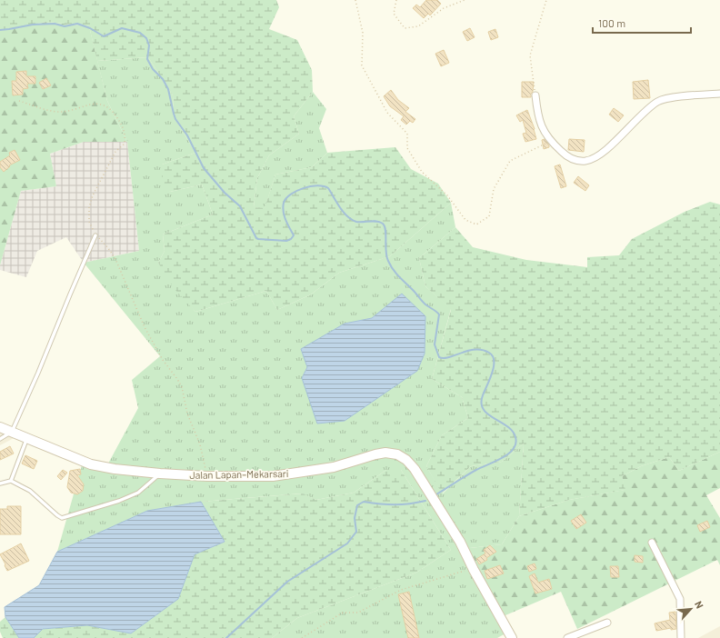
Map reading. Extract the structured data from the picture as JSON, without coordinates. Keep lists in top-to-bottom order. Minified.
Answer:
{"streets":{"street":["Jalan Lapan–Mekarsari"]},"scale_bar":"100 m","north":"top right"}
